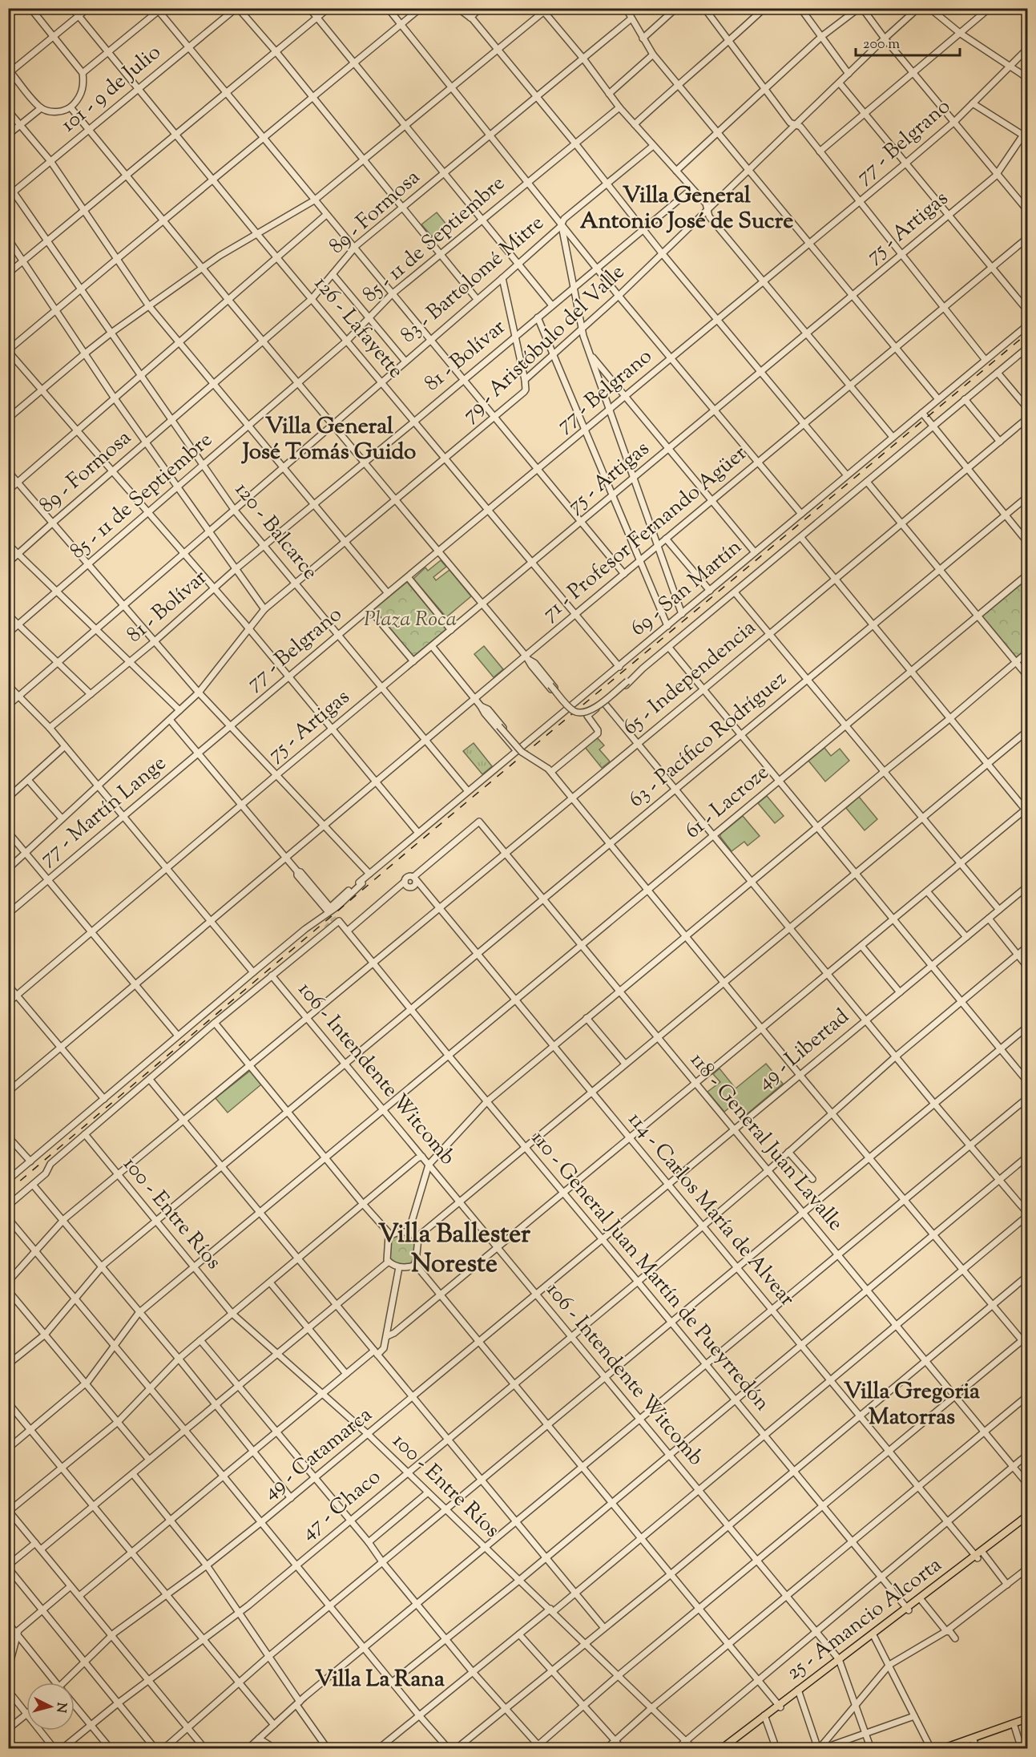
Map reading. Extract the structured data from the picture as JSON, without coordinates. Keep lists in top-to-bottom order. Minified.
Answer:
{"streets":{"street":["101 - 9 de Julio","77 - Belgrano","89 - Formosa","75 - Artigas","85 - 11 de Septiembre","83 - Bartolomé Mitre","126 - Lafayette","79 - Aristóbulo del Valle","81 - Bolívar","120 - Balcarce","71 - Profesor Fernando Agüer","69 - San Martín","65 - Independencia","63 - Pacífico Rodríguez","61 - Lacroze","77 - Martín Lange","49 - Libertad","106 - Intendente Witcomb","118 - General Juan Lavalle","114 - Carlos María de Alvear","100 - Entre Ríos","110 - General Juan Martín de Pueyrredón","49 - Catamarca","47 - Chaco"]},"crossings":[["101 - 9 de Julio","126 - Lafayette"],["101 - 9 de Julio","120 - Balcarce"],["77 - Belgrano","126 - Lafayette"],["77 - Belgrano","120 - Balcarce"],["77 - Belgrano","77 - Martín Lange"],["89 - Formosa","126 - Lafayette"],["89 - Formosa","120 - Balcarce"],["75 - Artigas","126 - Lafayette"],["75 - Artigas","120 - Balcarce"],["85 - 11 de Septiembre","126 - Lafayette"],["85 - 11 de Septiembre","120 - Balcarce"],["83 - Bartolomé Mitre","126 - Lafayette"],["83 - Bartolomé Mitre","120 - Balcarce"],["126 - Lafayette","79 - Aristóbulo del Valle"],["126 - Lafayette","81 - Bolívar"],["126 - Lafayette","71 - Profesor Fernando Agüer"],["126 - Lafayette","69 - San Martín"],["79 - Aristóbulo del Valle","120 - Balcarce"],["81 - Bolívar","120 - Balcarce"],["120 - Balcarce","71 - Profesor Fernando Agüer"],["120 - Balcarce","69 - San Martín"],["65 - Independencia","106 - Intendente Witcomb"],["65 - Independencia","118 - General Juan Lavalle"],["65 - Independencia","114 - Carlos María de Alvear"],["65 - Independencia","100 - Entre Ríos"],["65 - Independencia","110 - General Juan Martín de Pueyrredón"],["63 - Pacífico Rodríguez","106 - Intendente Witcomb"],["63 - Pacífico Rodríguez","118 - General Juan Lavalle"],["63 - Pacífico Rodríguez","114 - Carlos María de Alvear"],["63 - Pacífico Rodríguez","100 - Entre Ríos"],["63 - Pacífico Rodríguez","110 - General Juan Martín de Pueyrredón"],["61 - Lacroze","106 - Intendente Witcomb"],["61 - Lacroze","118 - General Juan Lavalle"],["61 - Lacroze","114 - Carlos María de Alvear"],["61 - Lacroze","100 - Entre Ríos"],["61 - Lacroze","110 - General Juan Martín de Pueyrredón"],["49 - Libertad","118 - General Juan Lavalle"],["49 - Libertad","114 - Carlos María de Alvear"],["49 - Libertad","110 - General Juan Martín de Pueyrredón"],["49 - Libertad","49 - Catamarca"],["106 - Intendente Witcomb","49 - Catamarca"],["106 - Intendente Witcomb","47 - Chaco"],["118 - General Juan Lavalle","114 - Carlos María de Alvear"],["118 - General Juan Lavalle","47 - Chaco"],["114 - Carlos María de Alvear","47 - Chaco"],["100 - Entre Ríos","49 - Catamarca"],["100 - Entre Ríos","47 - Chaco"],["110 - General Juan Martín de Pueyrredón","49 - Catamarca"],["110 - General Juan Martín de Pueyrredón","47 - Chaco"]],"districts":["Villa General Antonio José de Sucre","Villa General José Tomás Guido","Villa Ballester Noreste","Villa Gregoria Matorras","Villa La Rana"],"parks":["Plaza Roca"],"scale_bar":"200 m","north":"right"}
